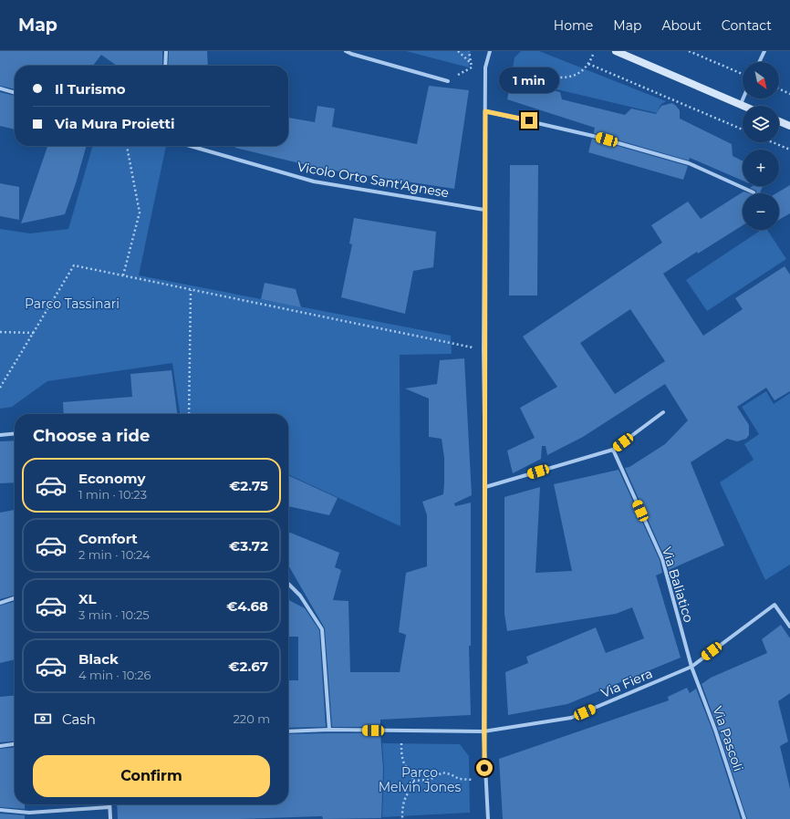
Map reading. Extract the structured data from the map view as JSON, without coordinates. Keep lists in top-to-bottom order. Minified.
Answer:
{"streets":{"street":["Vicolo Orto Sant'Agnese","Via Baliatico","Via Fiera","Via Pascoli"]},"crossings":[["Via Baliatico","Via Fiera"],["Via Baliatico","Via Pascoli"],["Via Fiera","Via Pascoli"]],"parks":["Parco Tassinari","Parco Melvin Jones"],"north":"bottom right","page":{"header":"Map","nav":["Home","Map","About","Contact"],"map_buttons":["+","−"],"banner":["Il Turismo","Via Mura Proietti"],"bubble":"1 min","heading":"Choose a ride","list":[{"name":"Economy","note":"1 min · 10:23","value":"€2.75"},{"name":"Comfort","note":"2 min · 10:24","value":"€3.72"},{"name":"XL","note":"3 min · 10:25","value":"€4.68"},{"name":"Black","note":"4 min · 10:26","value":"€2.67"}],"pay":["Cash","220 m"],"buttons":"Confirm"}}
